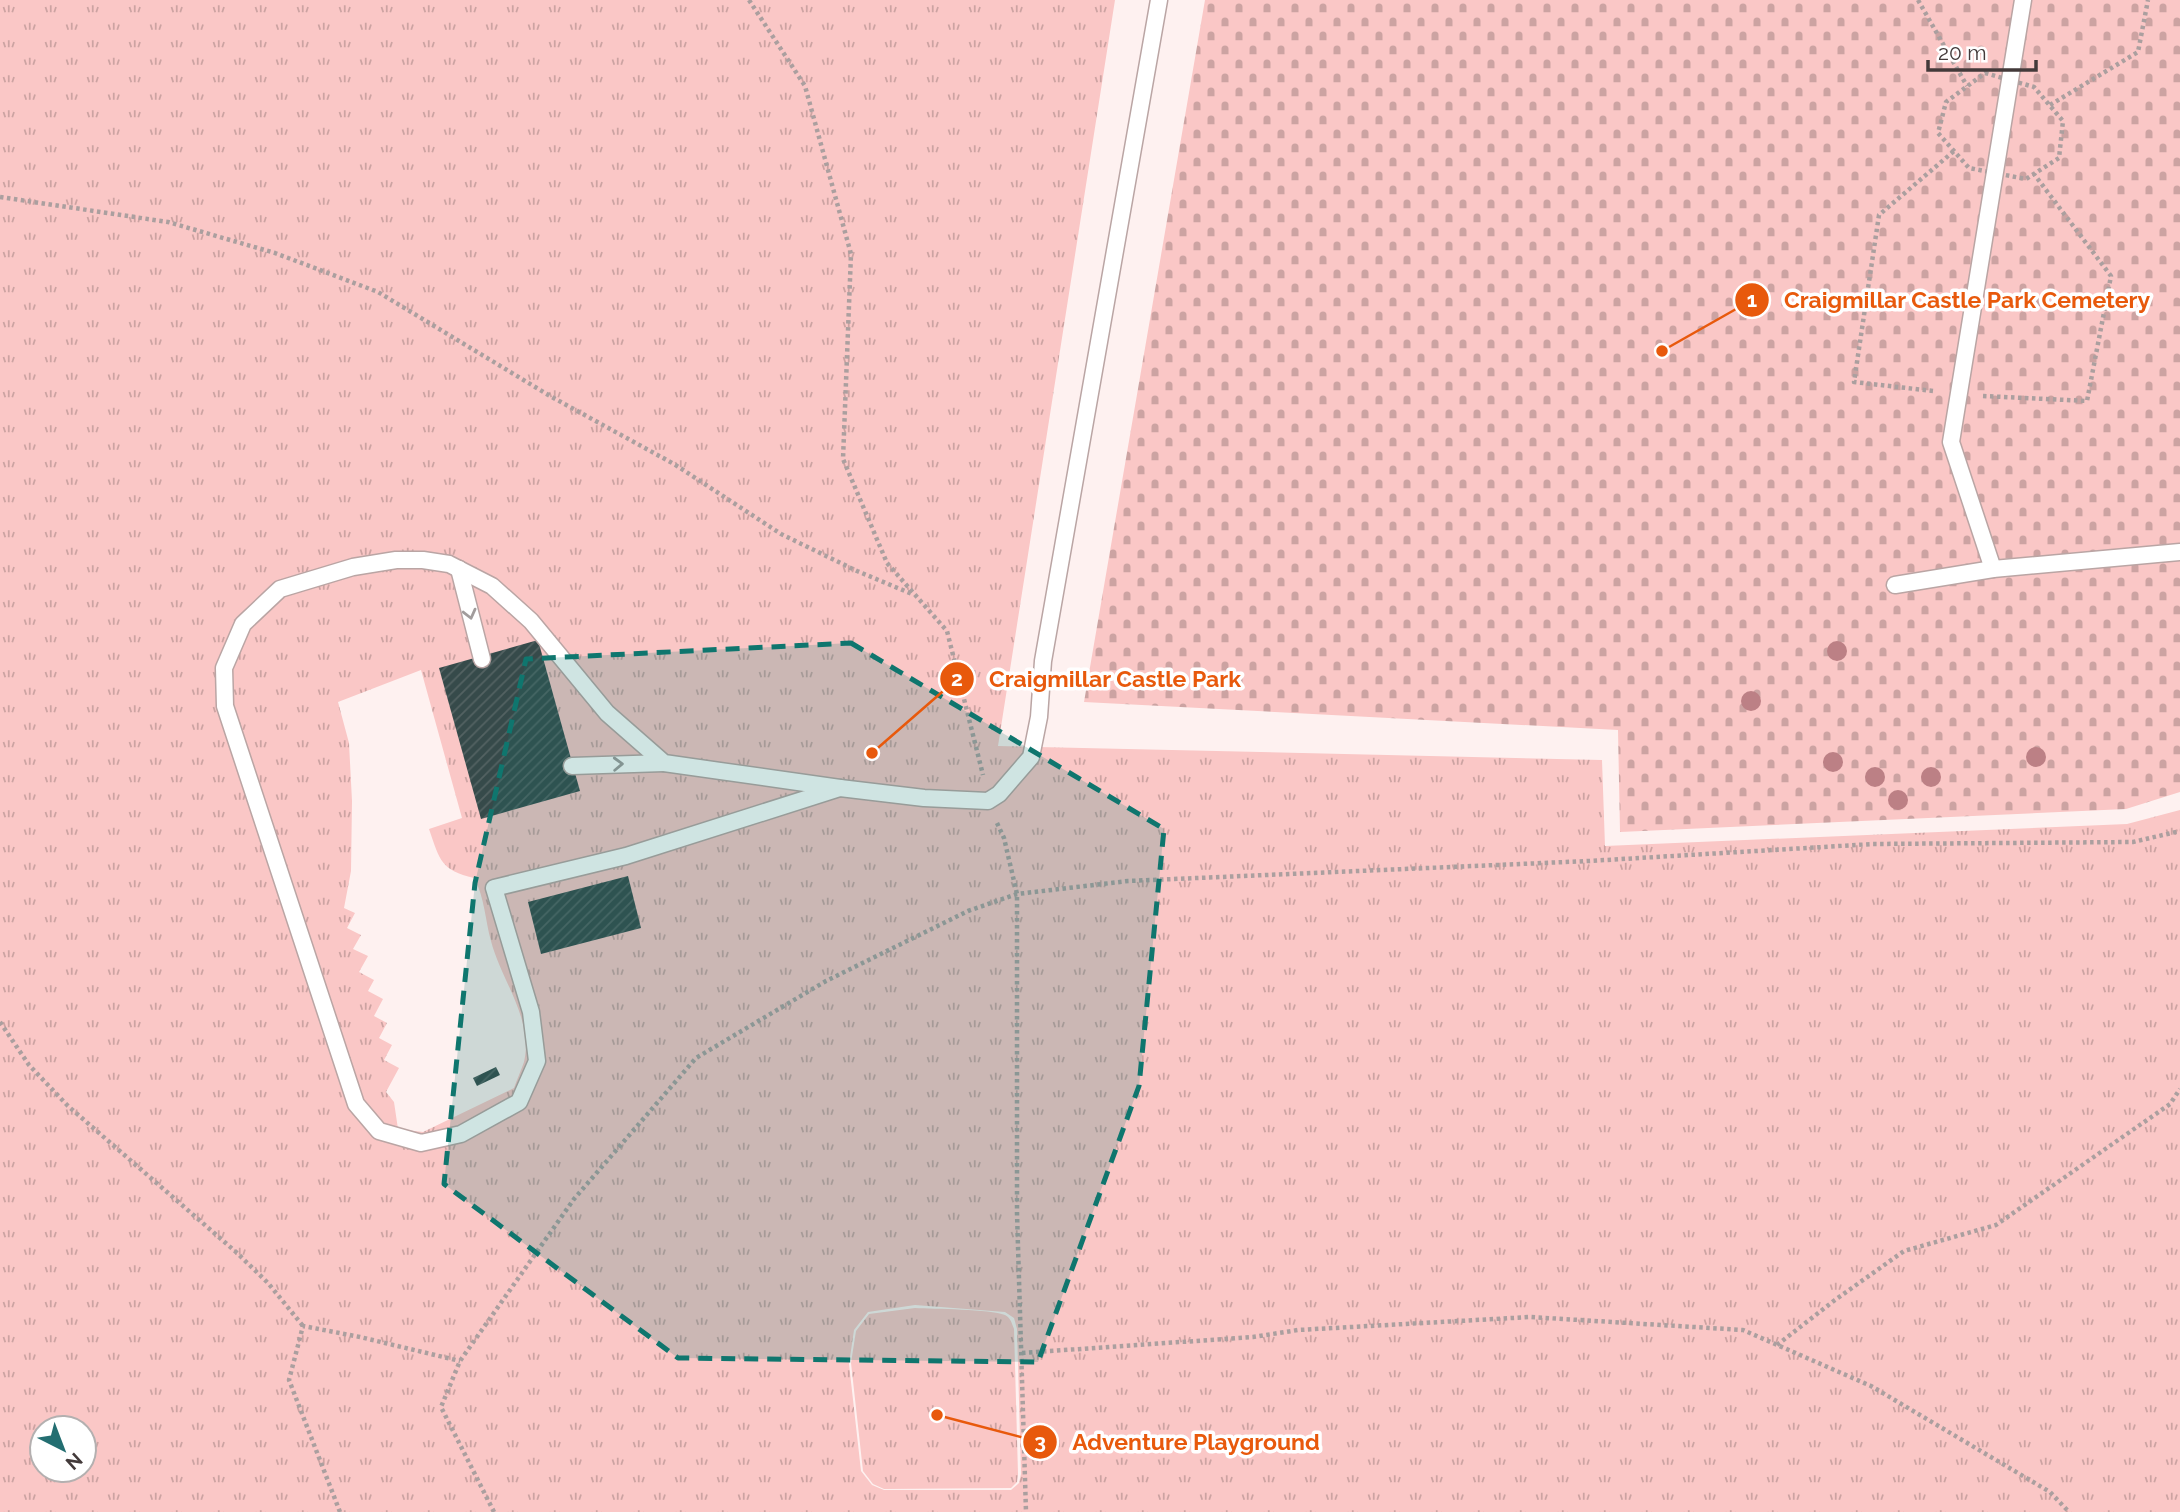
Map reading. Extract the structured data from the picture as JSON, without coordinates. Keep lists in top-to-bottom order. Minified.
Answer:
{"places":["Craigmillar Castle Park Cemetery","Craigmillar Castle Park","Adventure Playground"],"scale_bar":"20 m","north":"bottom right"}
